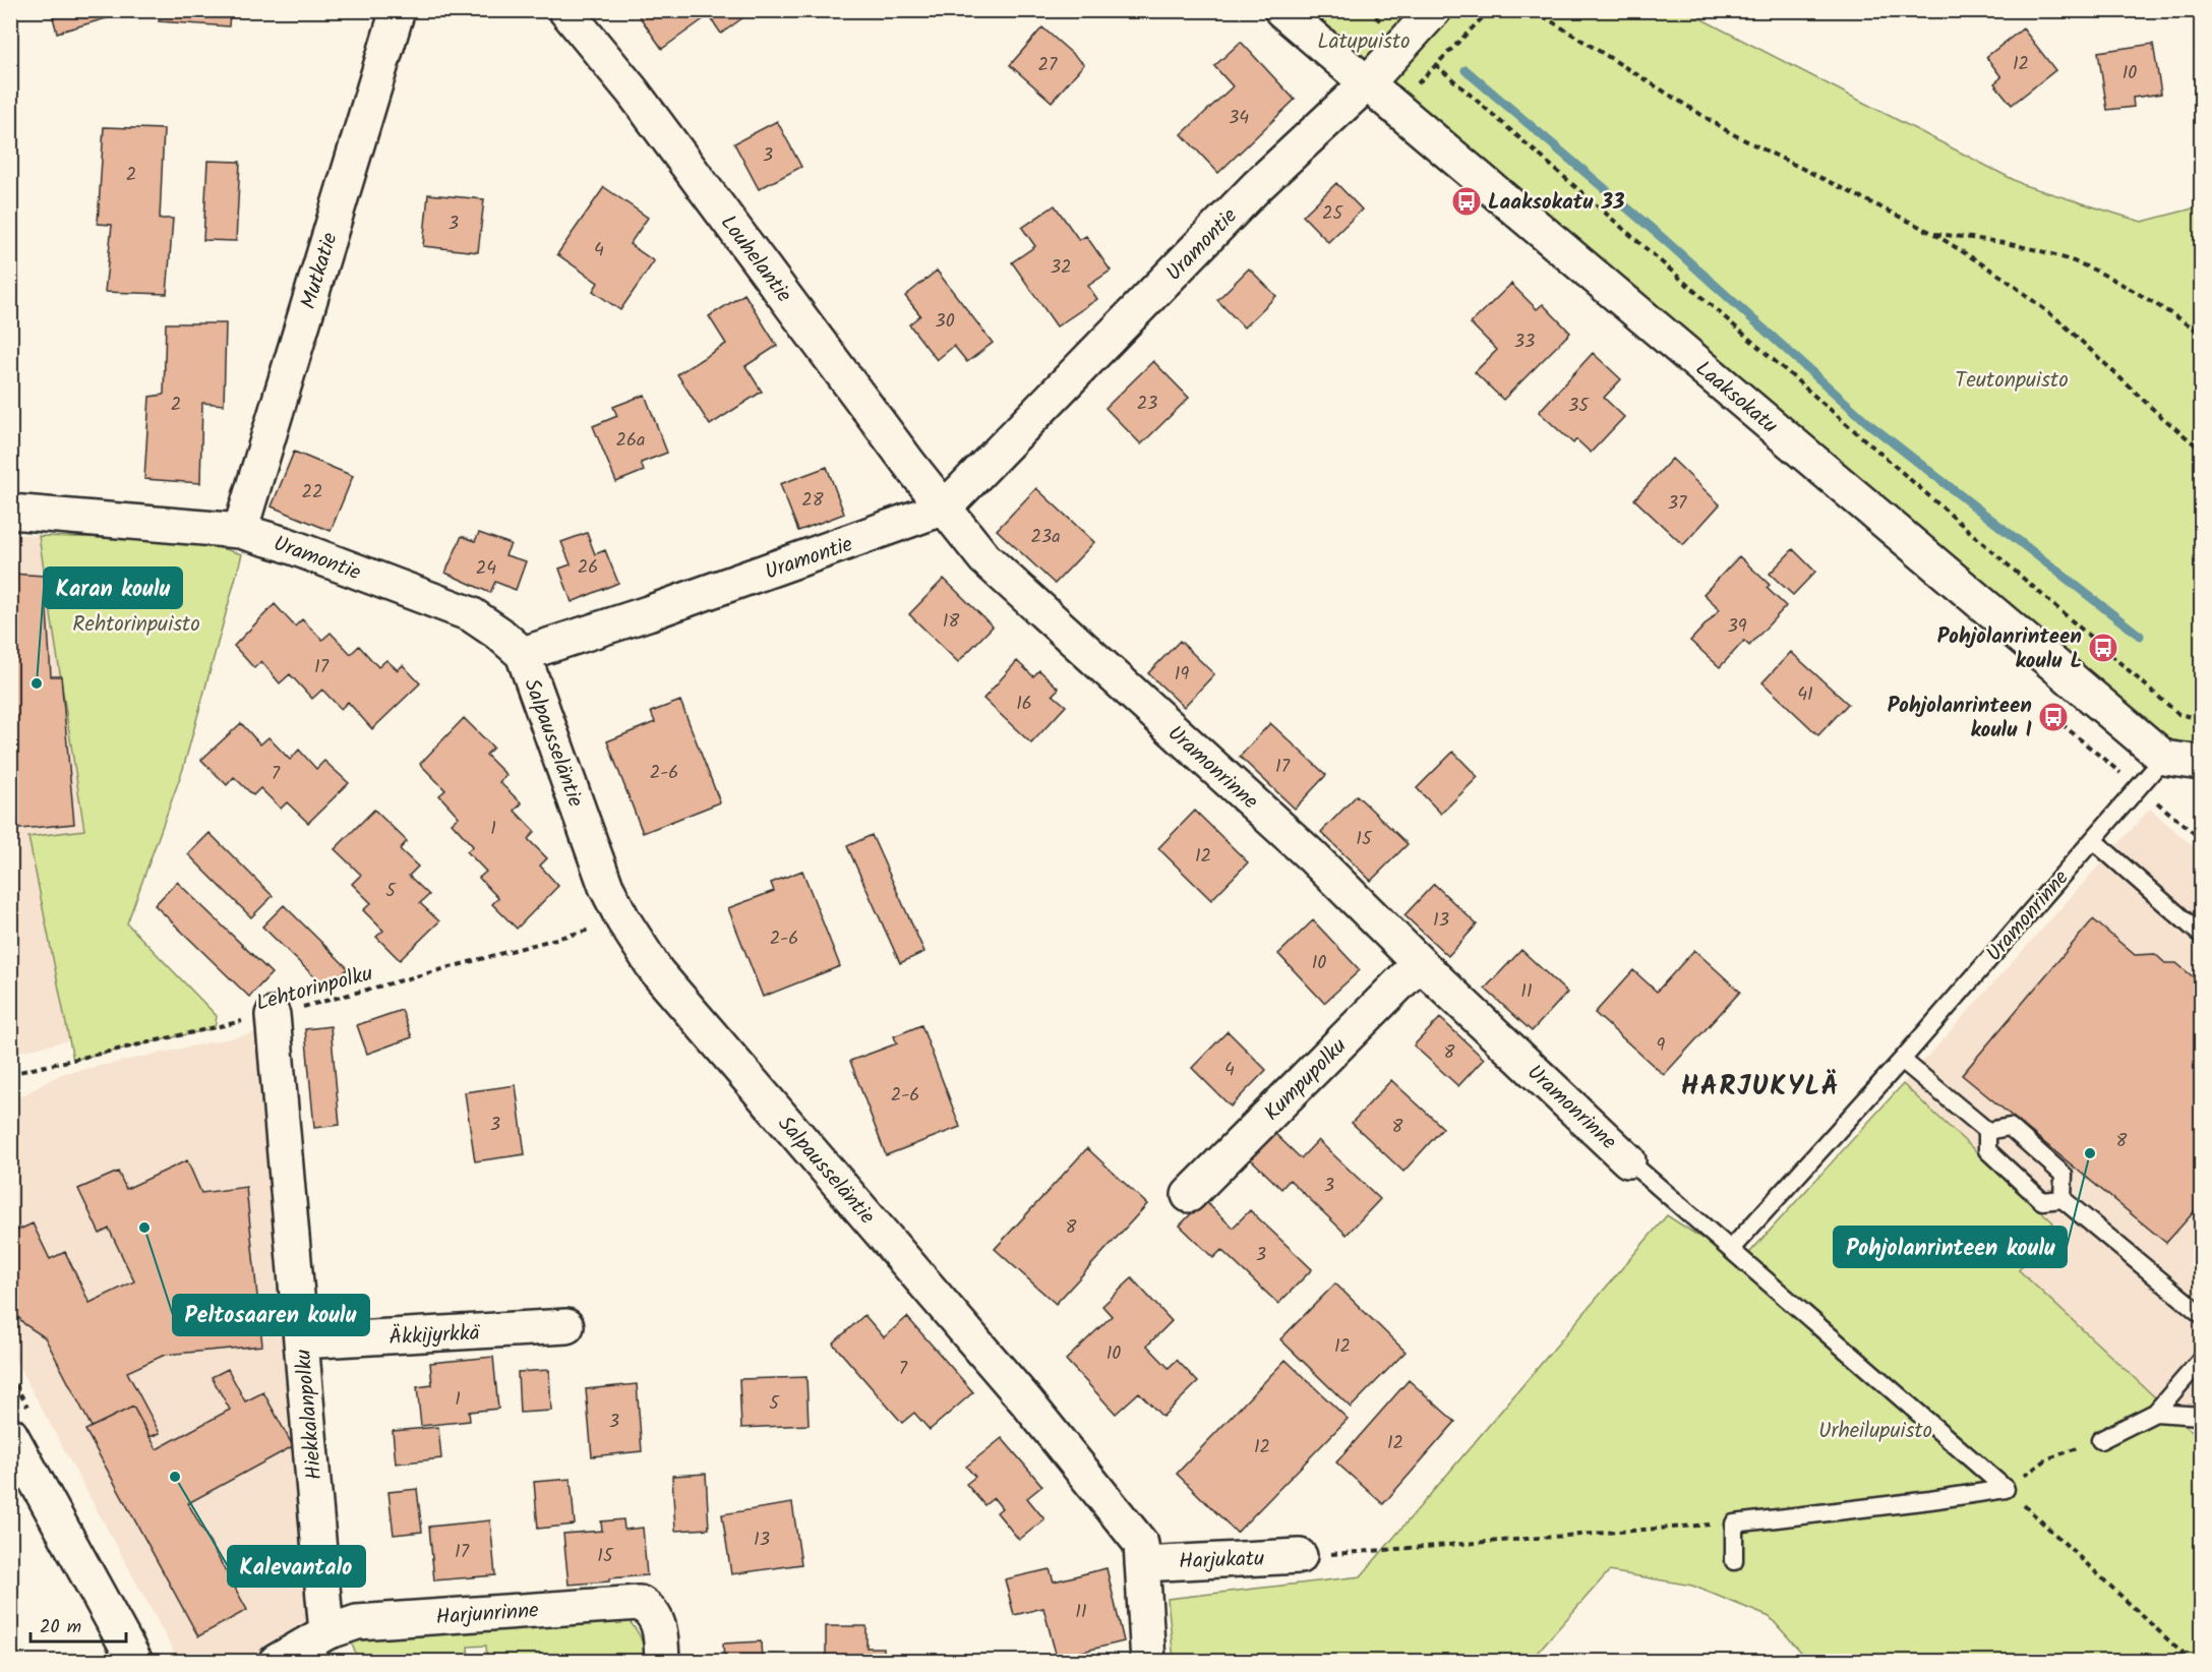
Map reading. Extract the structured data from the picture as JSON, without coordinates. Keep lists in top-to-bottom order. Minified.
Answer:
{"streets":{"street":["Uramontie","Louhelantie","Mutkatie","Laaksokatu","Salpausseläntie","Uramonrinne","Kumpupolku","Äkkijyrkkä","Hiekkalanpolku","Harjukatu","Harjunrinne"],"path":["Lehtorinpolku"]},"crossings":[["Uramontie","Louhelantie"],["Uramontie","Mutkatie"],["Uramontie","Laaksokatu"],["Uramontie","Salpausseläntie"],["Uramontie","Uramonrinne"],["Louhelantie","Uramonrinne"],["Laaksokatu","Uramonrinne"],["Salpausseläntie","Lehtorinpolku"],["Salpausseläntie","Harjukatu"],["Uramonrinne","Kumpupolku"],["Lehtorinpolku","Hiekkalanpolku"],["Äkkijyrkkä","Hiekkalanpolku"],["Hiekkalanpolku","Harjunrinne"]],"districts":["HARJUKYLÄ"],"parks":["Latupuisto","Teutonpuisto","Rehtorinpuisto","Urheilupuisto"],"places":{"bus stop":["Laaksokatu 33","Pohjolanrinteen koulu L","Pohjolanrinteen koulu I"],"other":["Karan koulu","Pohjolanrinteen koulu","Peltosaaren koulu","Kalevantalo"]},"house_numbers":["12","27","10","34","3","2","25","3","4","32","30","33","23","2","35","26a","22","28","37","23a","26","24","18","39","17","19","41","16","17","2-6","7","1","15","12","5","13","2-6","10","11","9","8","4","2-6","3","8","8","3","8","3","12","10","7","1","5","3","12","12","13","17","15","11"],"scale_bar":"20 m"}
